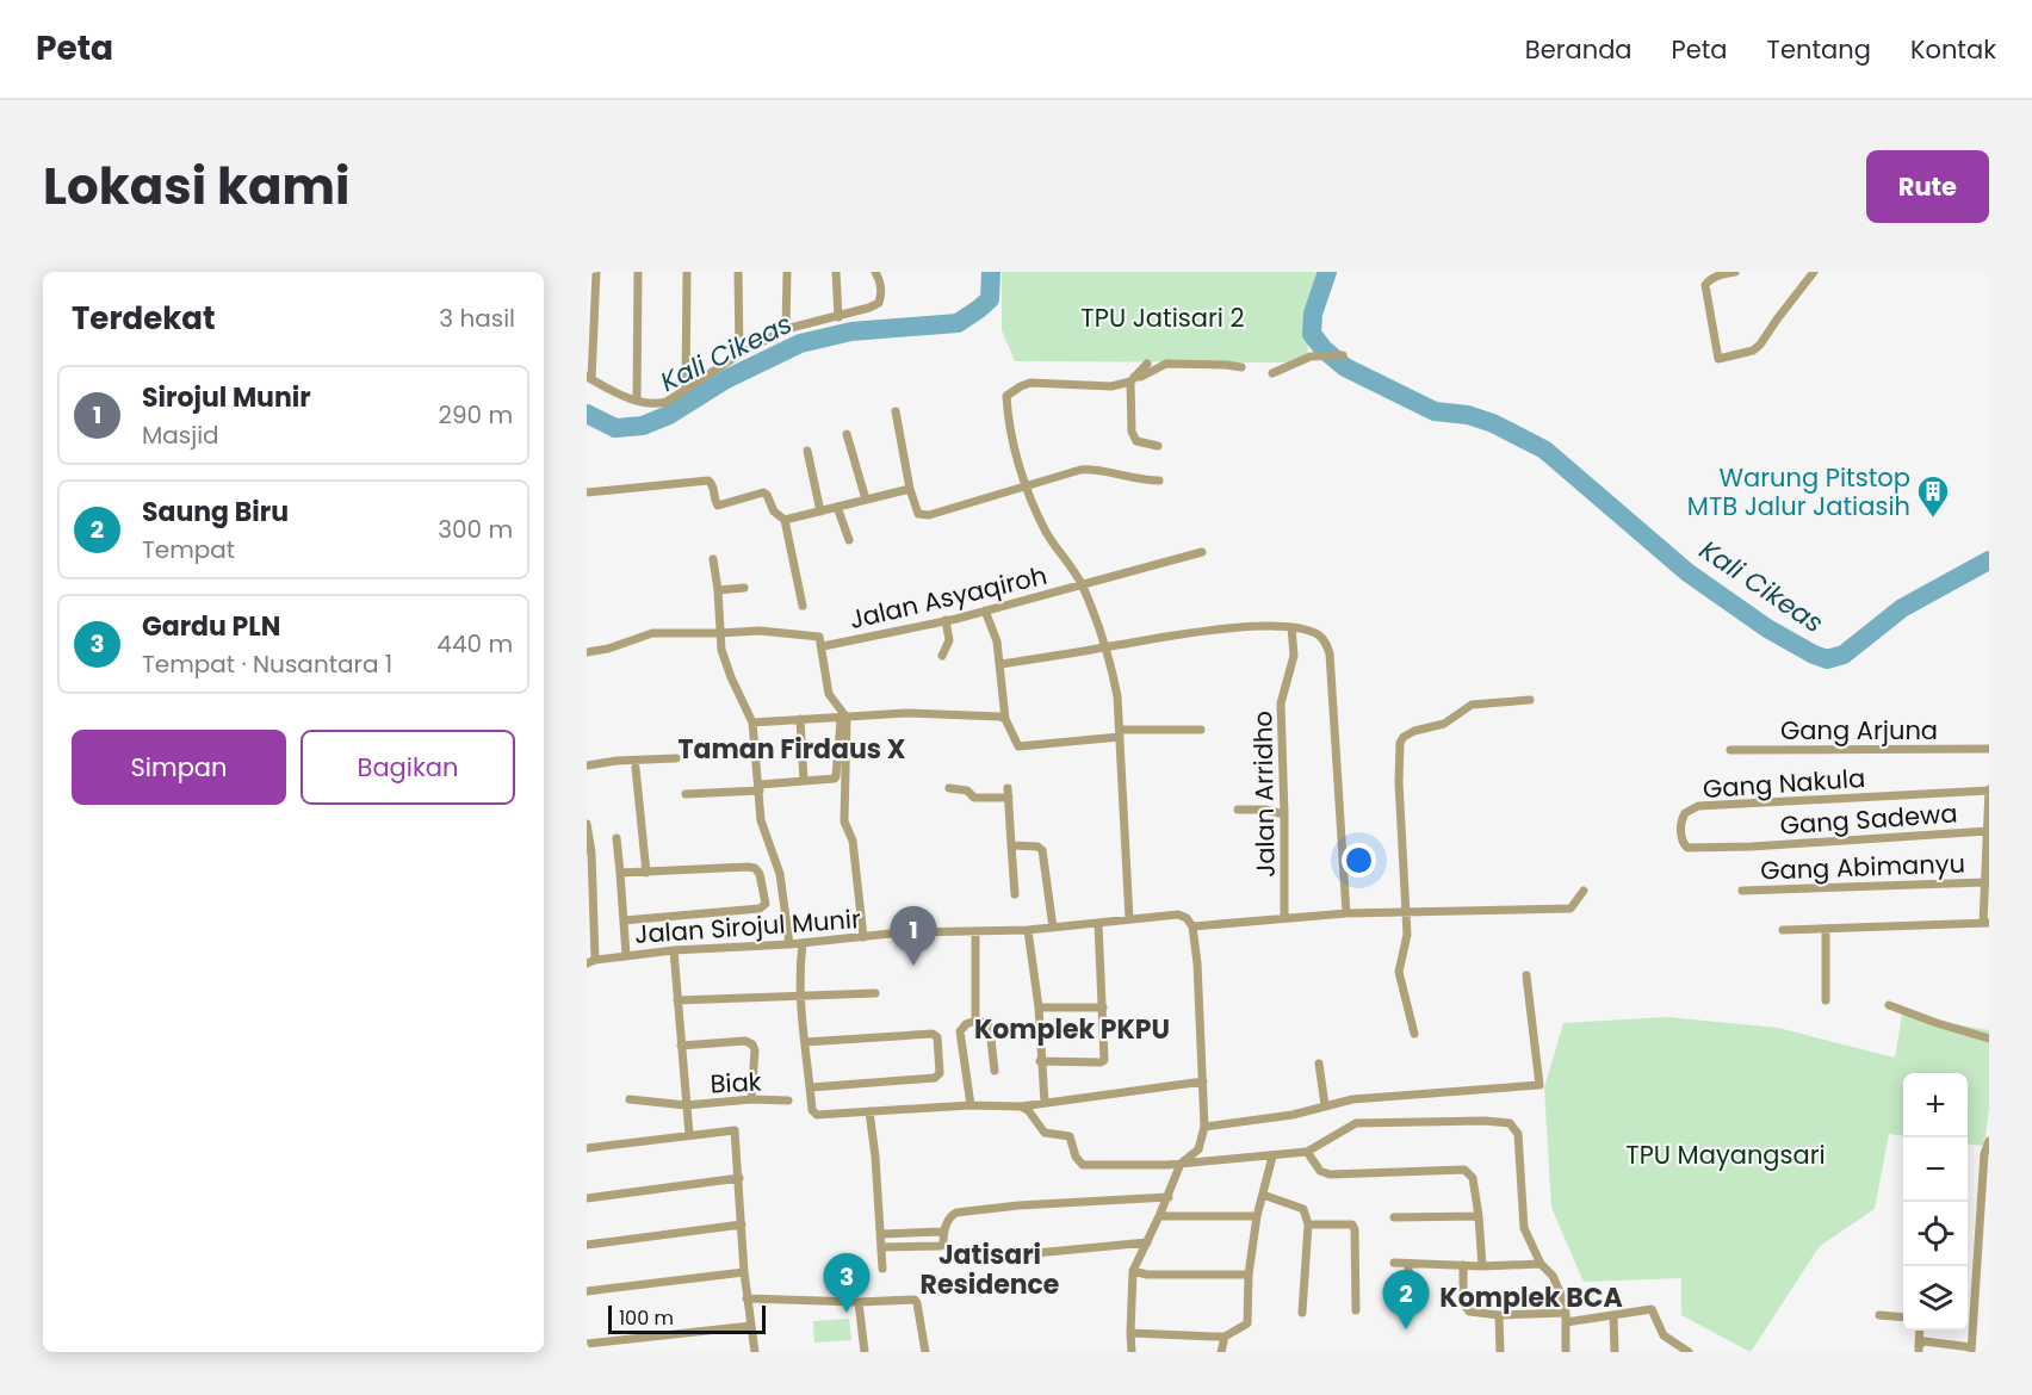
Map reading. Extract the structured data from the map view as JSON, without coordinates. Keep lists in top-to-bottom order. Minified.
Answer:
{"streets":{"street":["Jalan Asyaqiroh","Gang Arjuna","Gang Nakula","Jalan Arridho","Gang Sadewa","Gang Abimanyu","Jalan Sirojul Munir","Biak"]},"crossings":[["Gang Nakula","Gang Sadewa"]],"districts":["Taman Firdaus X","Komplek PKPU","Jatisari Residence","Komplek BCA"],"water":["Kali Cikeas"],"parks":["TPU Jatisari 2","TPU Mayangsari"],"places":{"building":["Warung Pitstop MTB Jalur Jatiasih"]},"scale_bar":"100 m","page":{"header":"Peta","nav":["Beranda","Peta","Tentang","Kontak"],"title":"Lokasi kami","buttons":["Rute",["Simpan","Bagikan"]],"heading":["Terdekat","3 hasil"],"list":[{"mark":"1","name":"Sirojul Munir","note":"Masjid","value":"290 m"},{"mark":"2","name":"Saung Biru","note":"Tempat","value":"300 m"},{"mark":"3","name":"Gardu PLN","note":"Tempat · Nusantara 1","value":"440 m"}],"pins":["1","3","2"],"map_buttons":["+","−"],"scale":"100 m"}}
